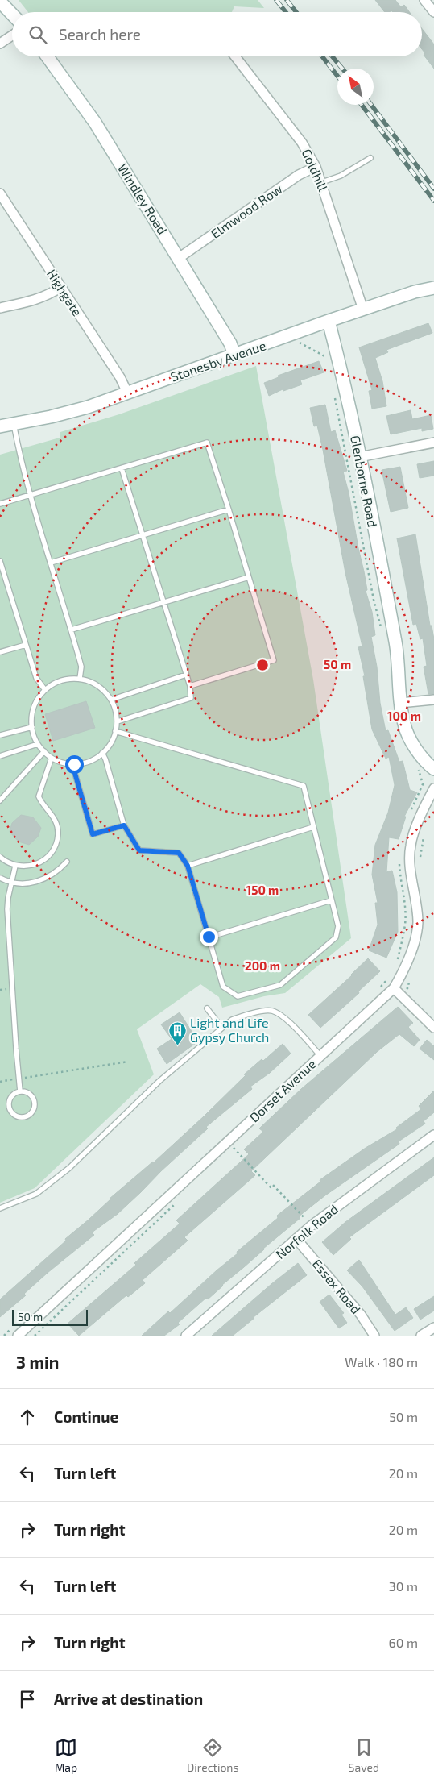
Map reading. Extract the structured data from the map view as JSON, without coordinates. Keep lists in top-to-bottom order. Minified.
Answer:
{"streets":{"street":["Goldhill","Windley Road","Elmwood Row","Highgate","Stonesby Avenue","Glenborne Road","Dorset Avenue","Norfolk Road","Essex Road"]},"crossings":[["Goldhill","Elmwood Row"],["Goldhill","Stonesby Avenue"],["Windley Road","Elmwood Row"],["Windley Road","Stonesby Avenue"],["Highgate","Stonesby Avenue"],["Stonesby Avenue","Glenborne Road"],["Norfolk Road","Essex Road"]],"places":{"building":["Light and Life Gypsy Church"]},"scale_bar":"50 m","north":"top left","page":{"search":"Search here","scale":"50 m","heading":["3 min","Walk · 180 m"],"list":[["Continue","50 m"],["Turn left","20 m"],["Turn right","20 m"],["Turn left","30 m"],["Turn right","60 m"],"Arrive at destination"],"nav":["Map","Directions","Saved"]},"rings":["50 m","100 m","150 m","200 m"]}
